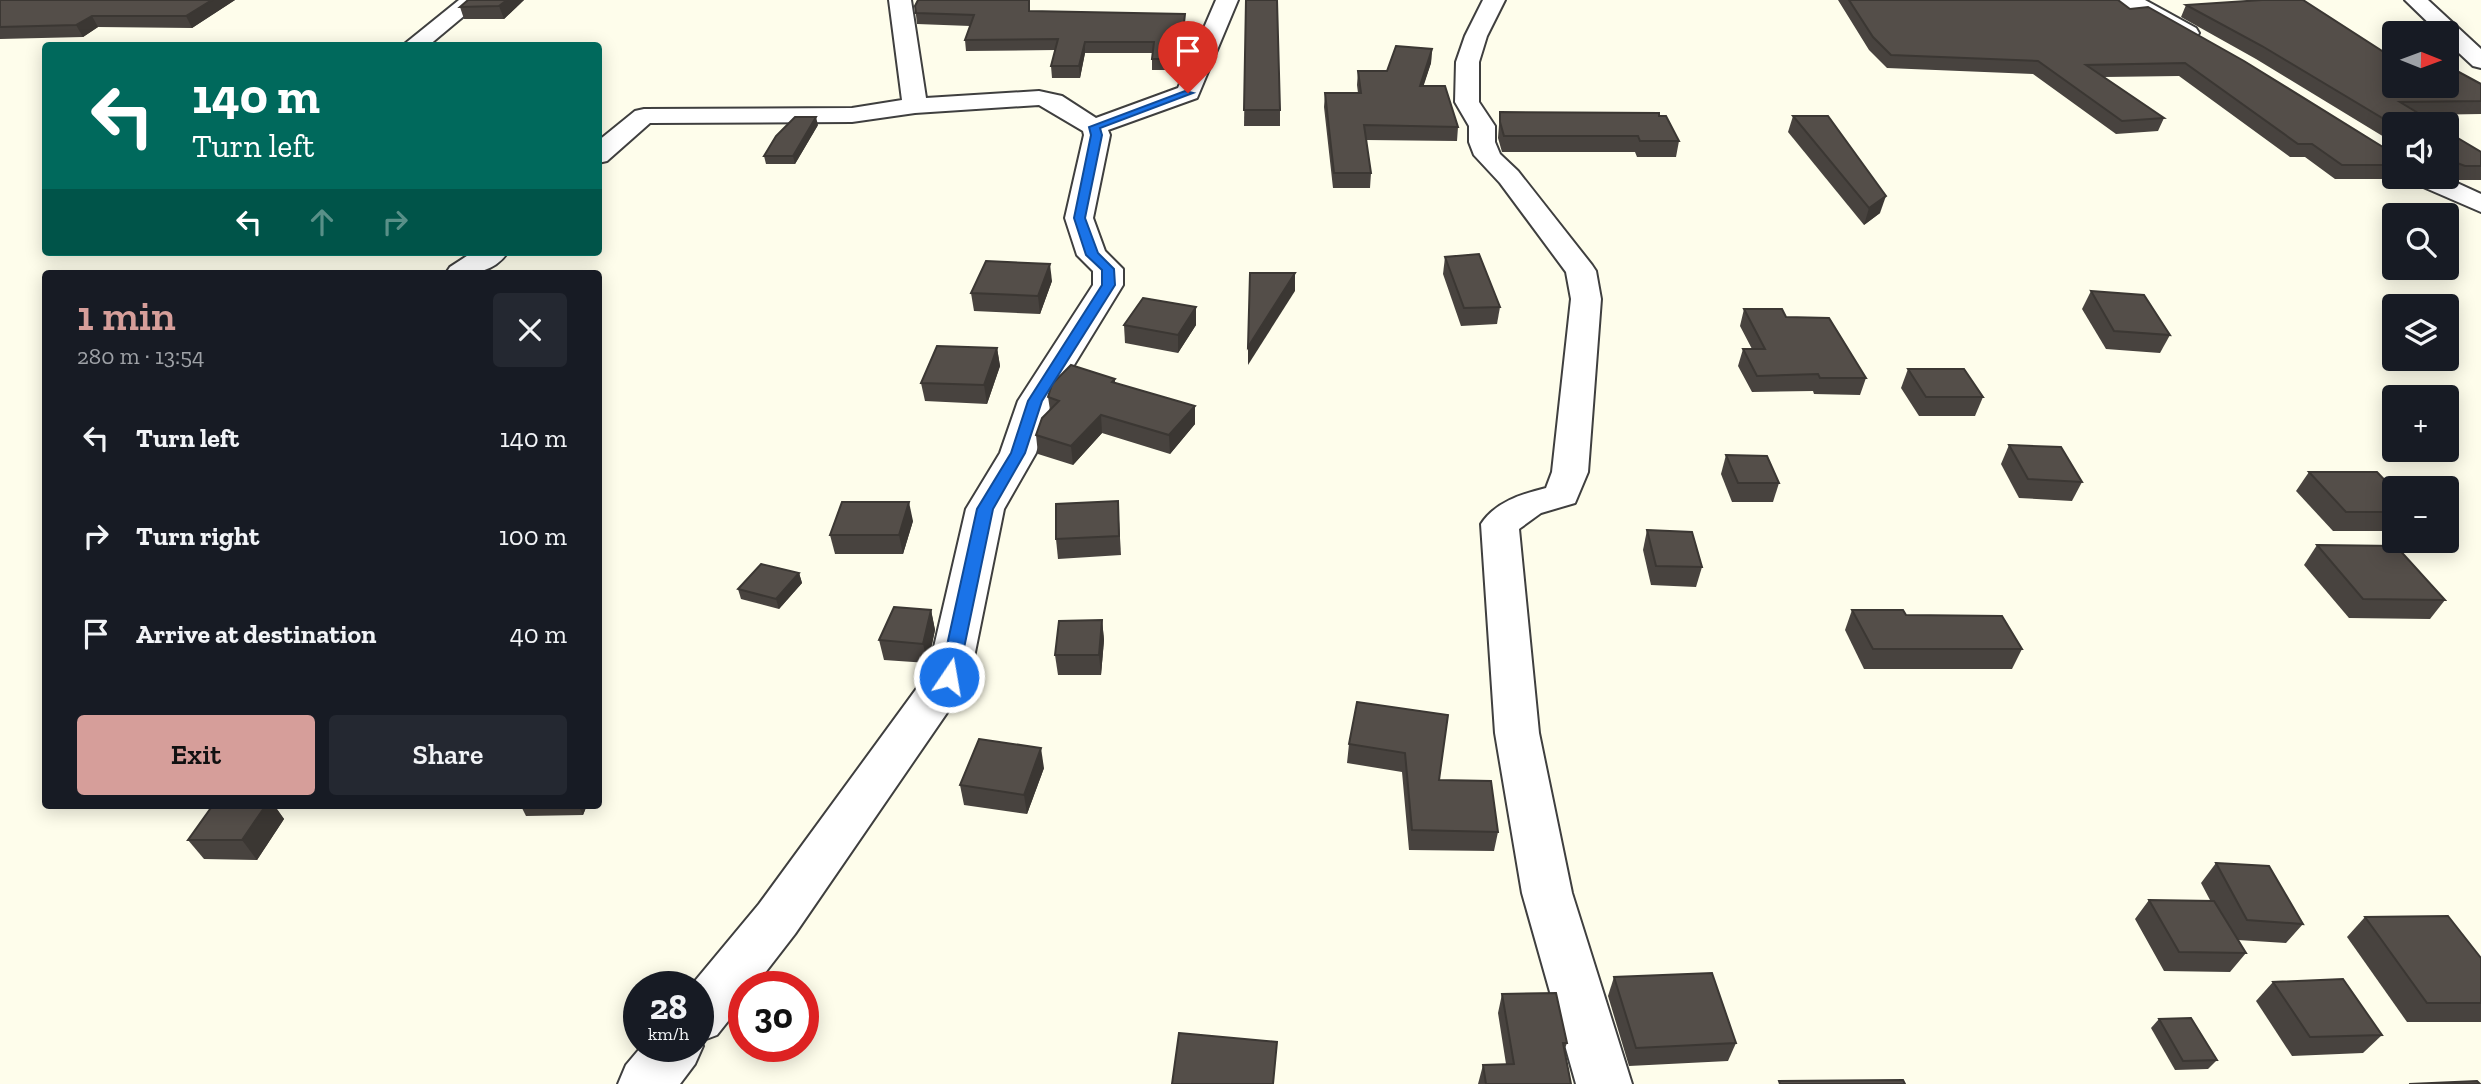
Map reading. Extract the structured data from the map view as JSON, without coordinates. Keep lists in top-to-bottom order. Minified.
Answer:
{"north":"right","page":{"map_buttons":["+","−"],"turn":["140 m","Turn left"],"heading":["1 min","280 m · 13:54"],"list":[{"name":"Turn left","value":"140 m"},{"name":"Turn right","value":"100 m"},{"name":"Arrive at destination","value":"40 m"}],"buttons":["Exit","Share"],"speed":"28 km/h","limit":"30"}}
